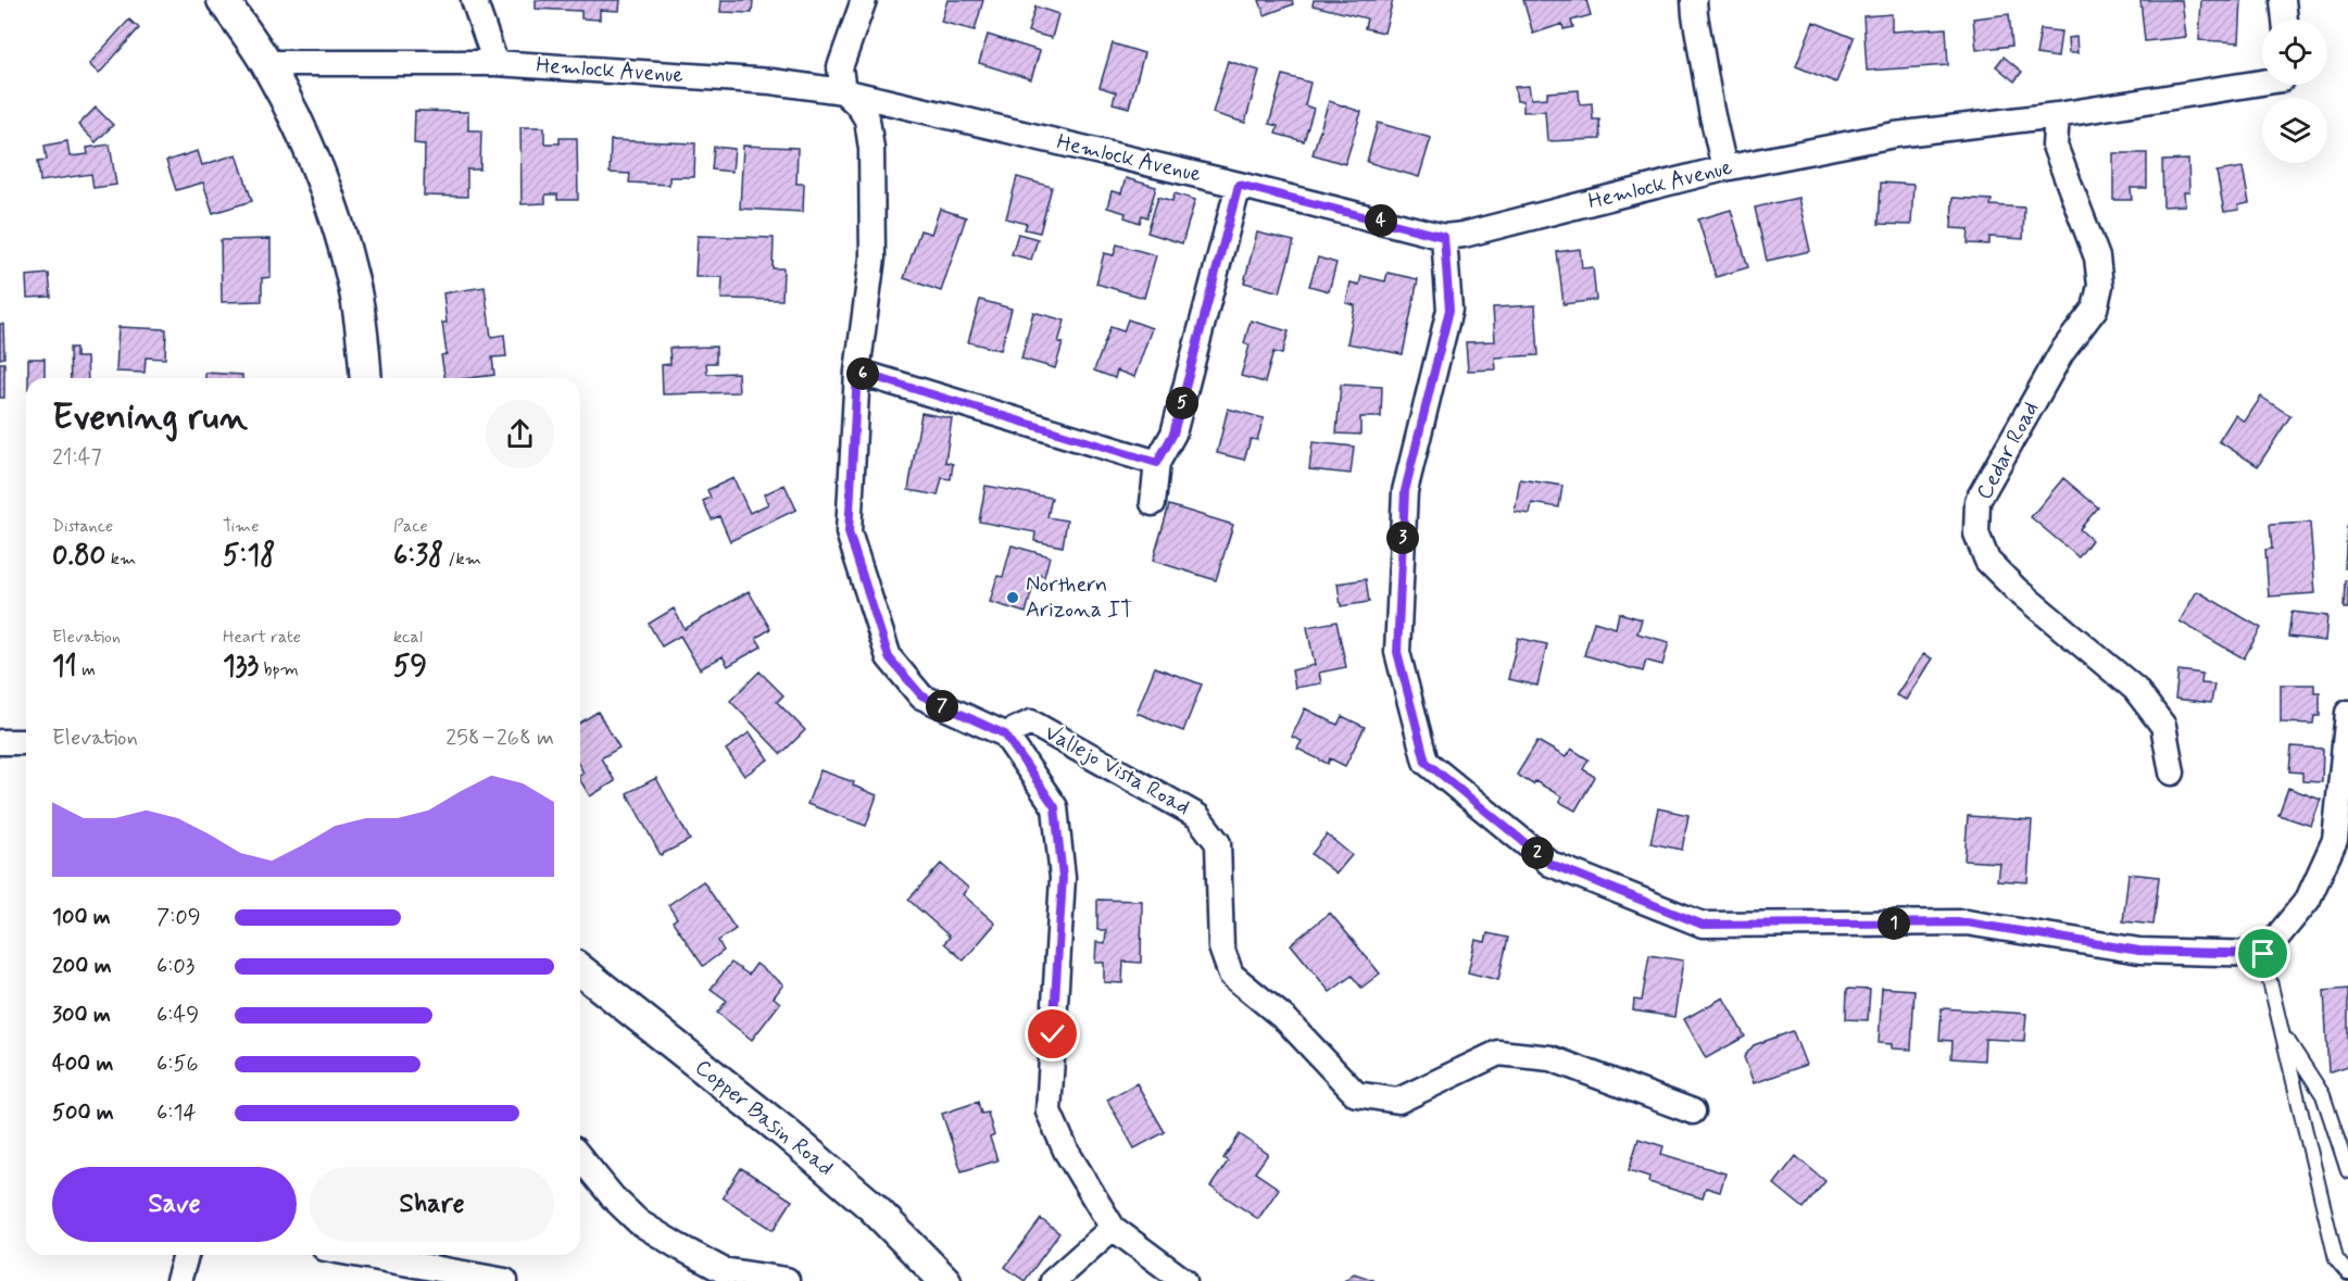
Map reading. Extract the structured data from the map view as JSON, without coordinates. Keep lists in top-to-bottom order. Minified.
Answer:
{"streets":{"street":["Hemlock Avenue","Cedar Road","Vallejo Vista Road","Copper Basin Road"]},"crossings":[["Hemlock Avenue","Cedar Road"]],"places":["Northern Arizona IT"],"page":{"pins":["4","6","5","3","7","2","1"],"heading":["Evening run","21:47"],"stats":[["Distance","0.80 km"],["Time","5:18"],["Pace","6:38 /km"],["Elevation","11 m"],["Heart rate","133 bpm"],["kcal","59"]],"chart":["Elevation","258–268 m"],"list":[{"name":"100 m","note":"7:09"},{"name":"200 m","note":"6:03"},{"name":"300 m","note":"6:49"},{"name":"400 m","note":"6:56"},{"name":"500 m","note":"6:14"}],"buttons":["Save","Share"]}}
